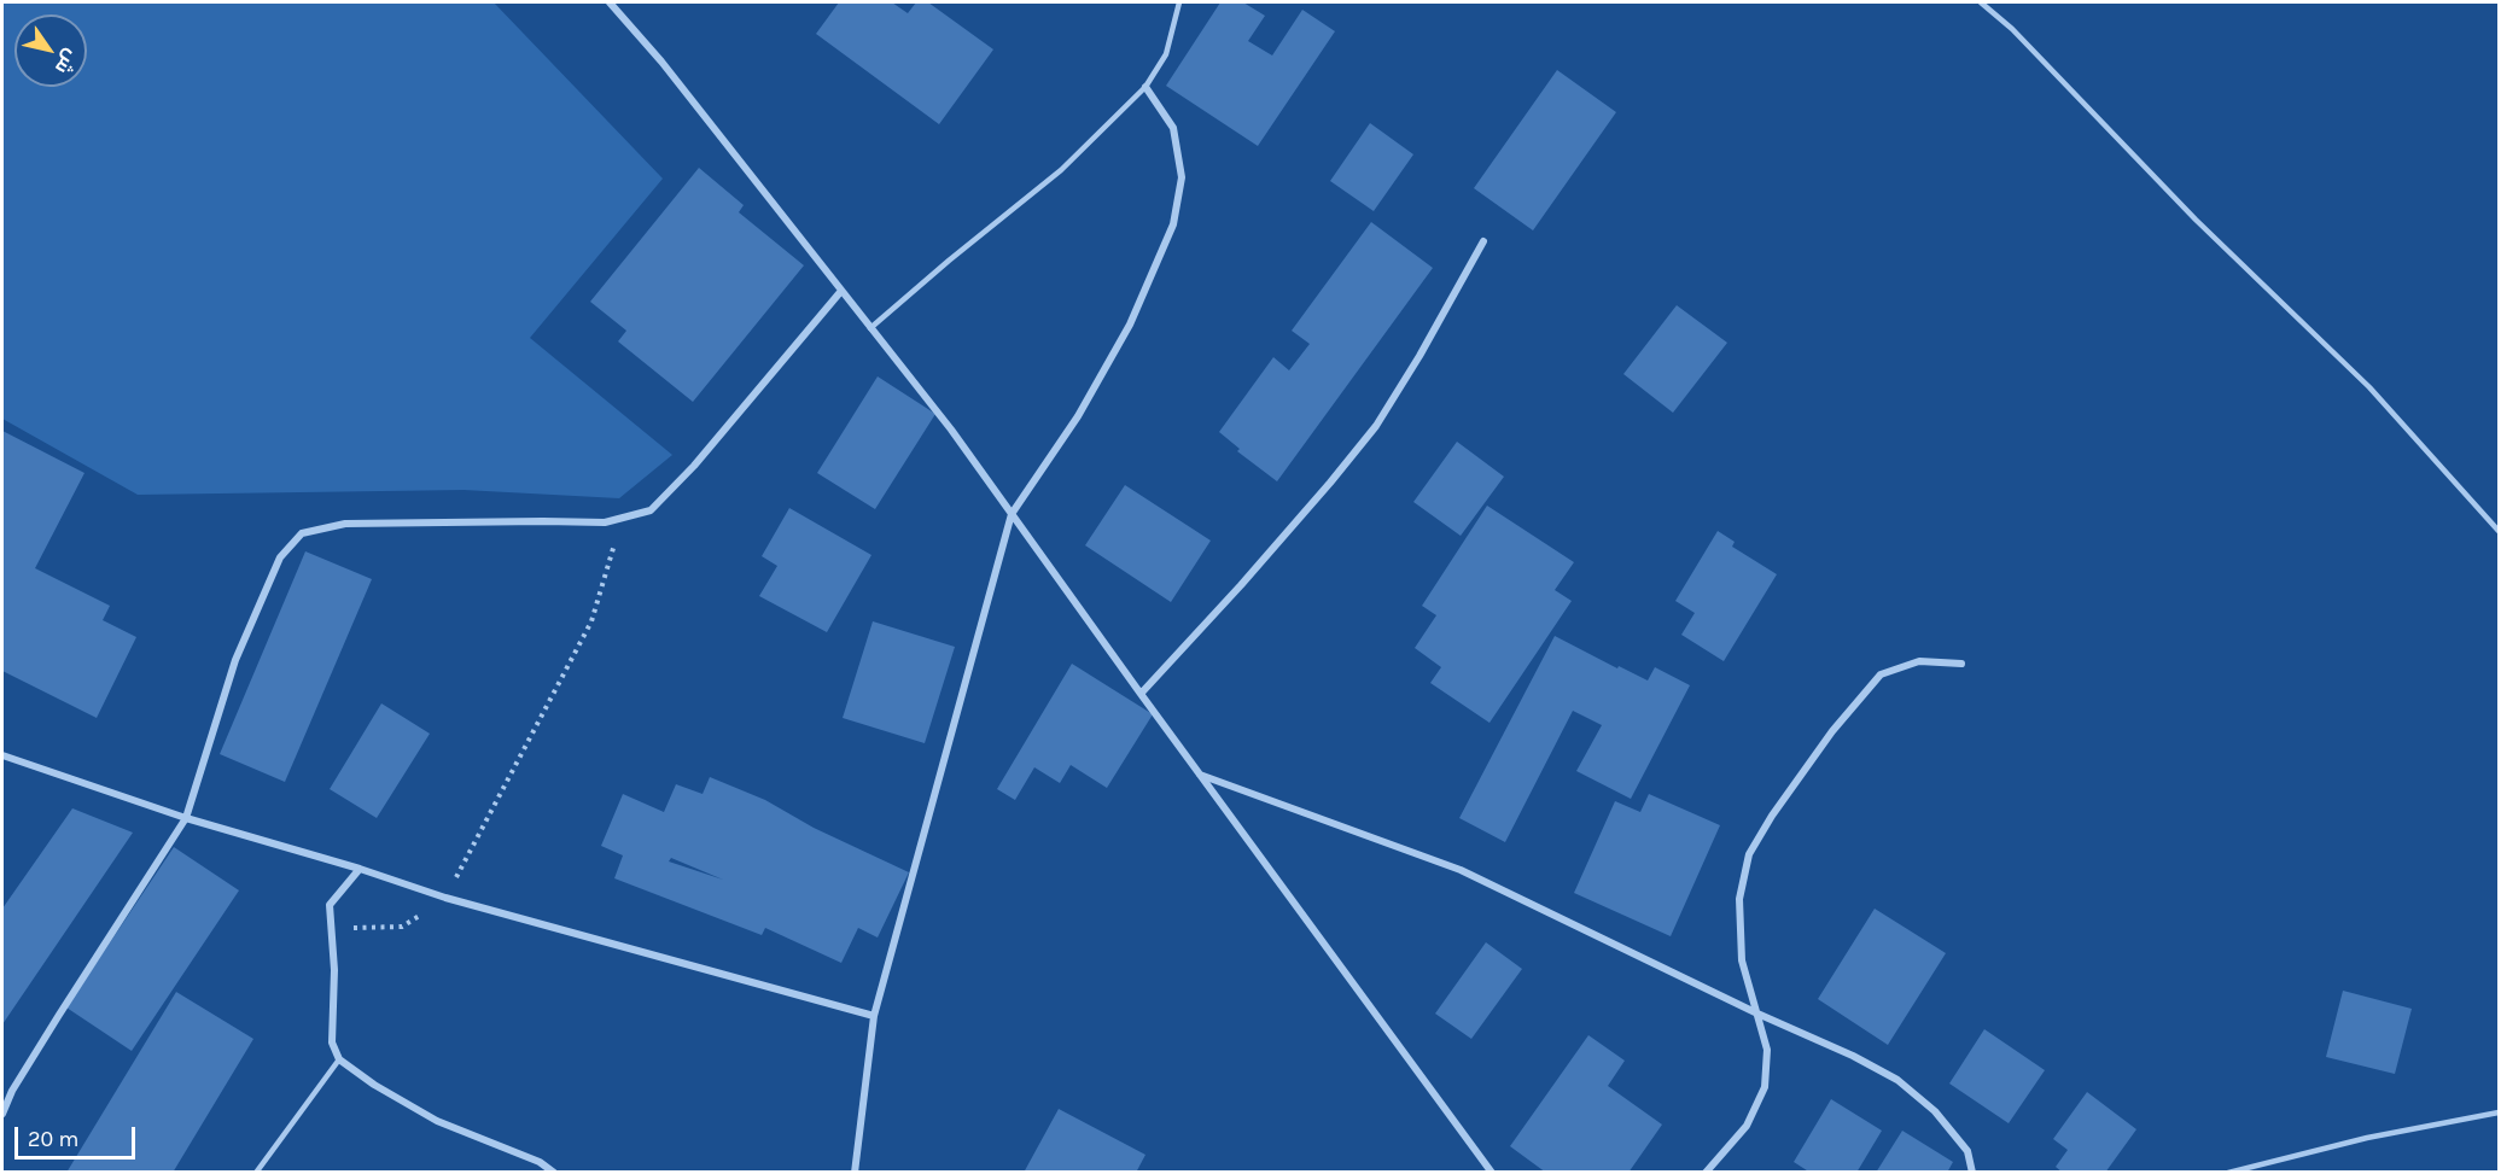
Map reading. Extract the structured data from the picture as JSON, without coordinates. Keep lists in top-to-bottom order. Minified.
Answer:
{"scale_bar":"20 m","north":"bottom right"}
